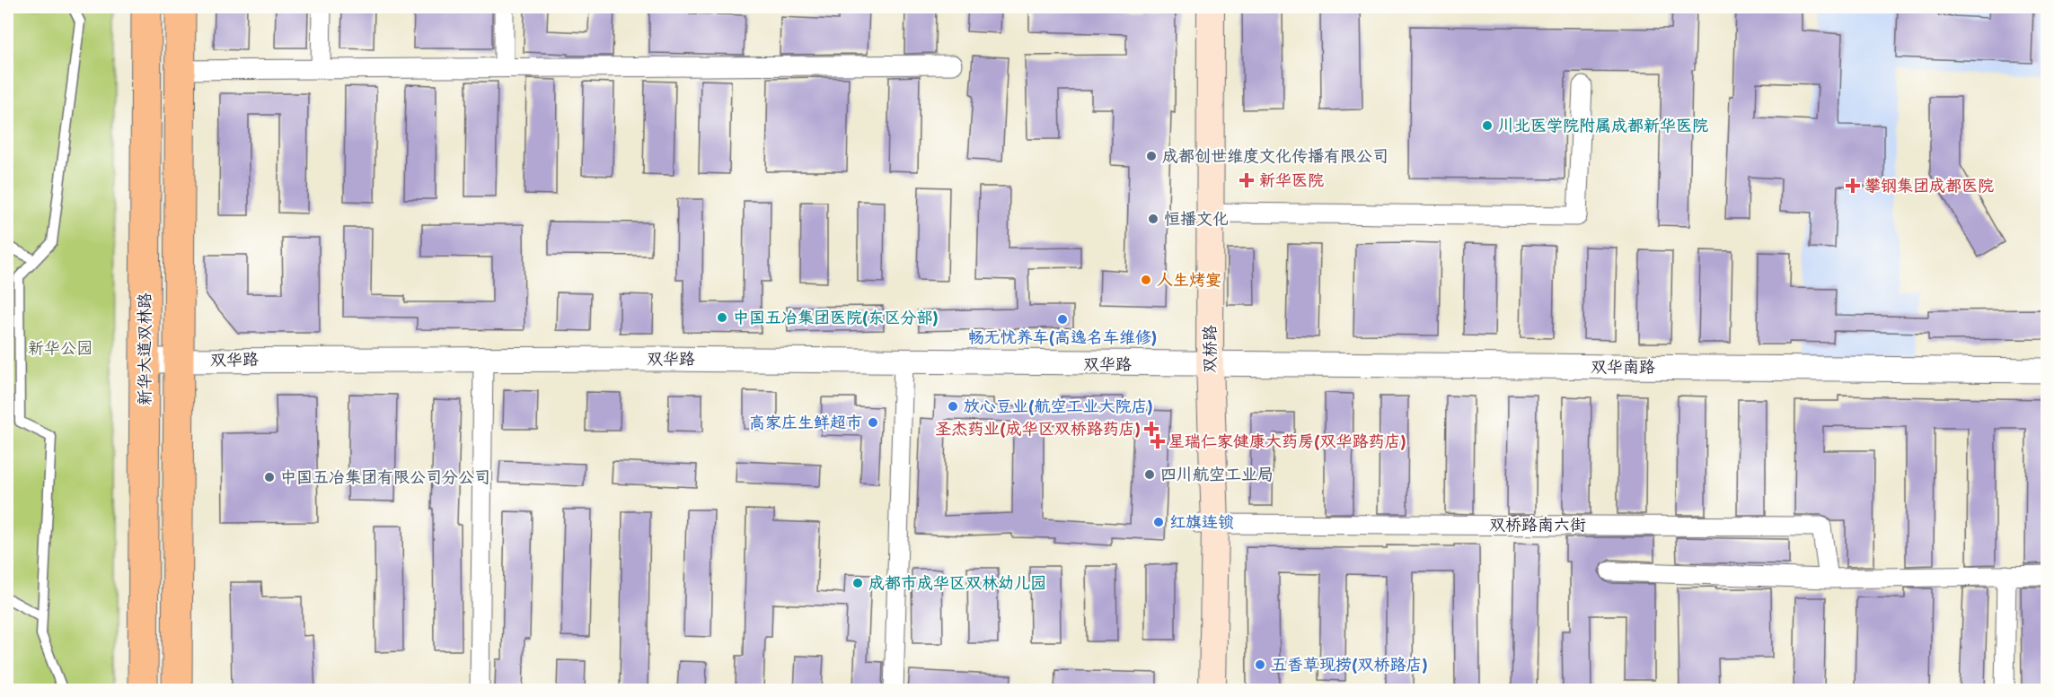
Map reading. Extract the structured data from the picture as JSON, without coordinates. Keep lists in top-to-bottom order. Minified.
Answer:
{"streets":{"main road":["新华大道双林路","双桥路"],"street":["双华路","双华南路","双桥路南六街"]},"crossings":[["新华大道双林路","双华路"],["双桥路","双华路"],["双桥路","双华南路"],["双桥路","双桥路南六街"],["双华路","双华南路"]],"parks":["新华公园"],"places":{"other":["川北医学院附属成都新华医院","成都创世维度文化传播有限公司","恒播文化","人生烤宴","中国五冶集团医院(东区分部)","畅无忧养车(高逸名车维修)","放心豆业(航空工业大院店)","高家庄生鲜超市","四川航空工业局","中国五冶集团有限公司分公司","红旗连锁","成都市成华区双林幼儿园","五香草现捞(双桥路店)"],"health":["新华医院","攀钢集团成都医院","圣杰药业(成华区双桥路药店)","星瑞仁家健康大药房(双华路药店)"]}}
